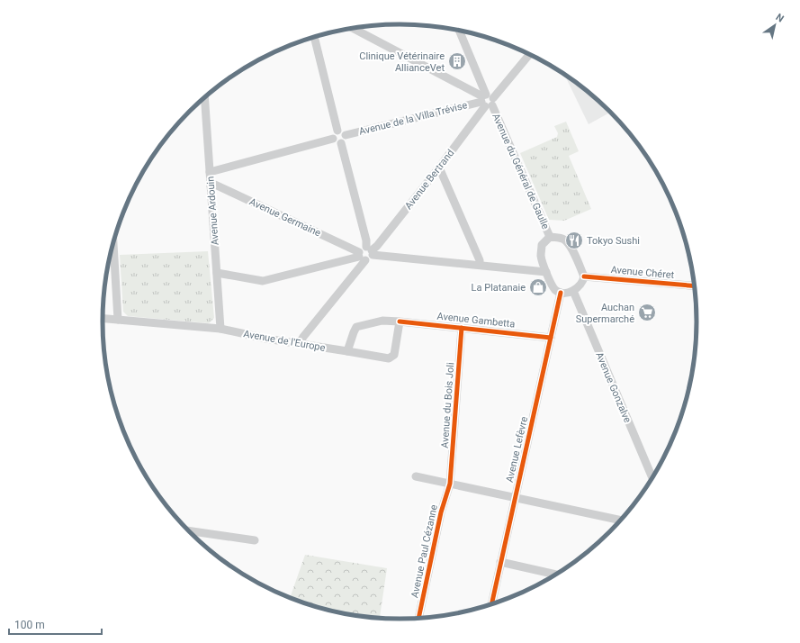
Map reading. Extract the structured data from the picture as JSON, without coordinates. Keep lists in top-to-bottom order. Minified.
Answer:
{"streets":{"street":["Avenue de la Villa Trévise","Avenue du Général de Gaulle","Avenue Bertrand","Avenue Ardouin","Avenue Germaine","Avenue Chéret","Avenue Gambetta","Avenue de l'Europe","Avenue Gonzalve","Avenue du Bois Joli","Avenue Lefèvre","Avenue Paul Cézanne"]},"crossings":[["Avenue de la Villa Trévise","Avenue du Général de Gaulle"],["Avenue de la Villa Trévise","Avenue Bertrand"],["Avenue du Général de Gaulle","Avenue Bertrand"],["Avenue du Général de Gaulle","Avenue Chéret"],["Avenue du Général de Gaulle","Avenue Gonzalve"],["Avenue du Général de Gaulle","Avenue Lefèvre"],["Avenue Ardouin","Avenue Germaine"],["Avenue Ardouin","Avenue de l'Europe"],["Avenue Chéret","Avenue Gonzalve"],["Avenue Chéret","Avenue Lefèvre"],["Avenue Gambetta","Avenue de l'Europe"],["Avenue Gambetta","Avenue du Bois Joli"],["Avenue Gambetta","Avenue Lefèvre"],["Avenue Gonzalve","Avenue Lefèvre"],["Avenue du Bois Joli","Avenue Paul Cézanne"]],"places":{"building":["Clinique Vétérinaire AllianceVet"],"restaurant":["Tokyo Sushi"],"shop":["La Platanaie"],"supermarket":["Auchan Supermarché"]},"scale_bar":"100 m","north":"top right"}
